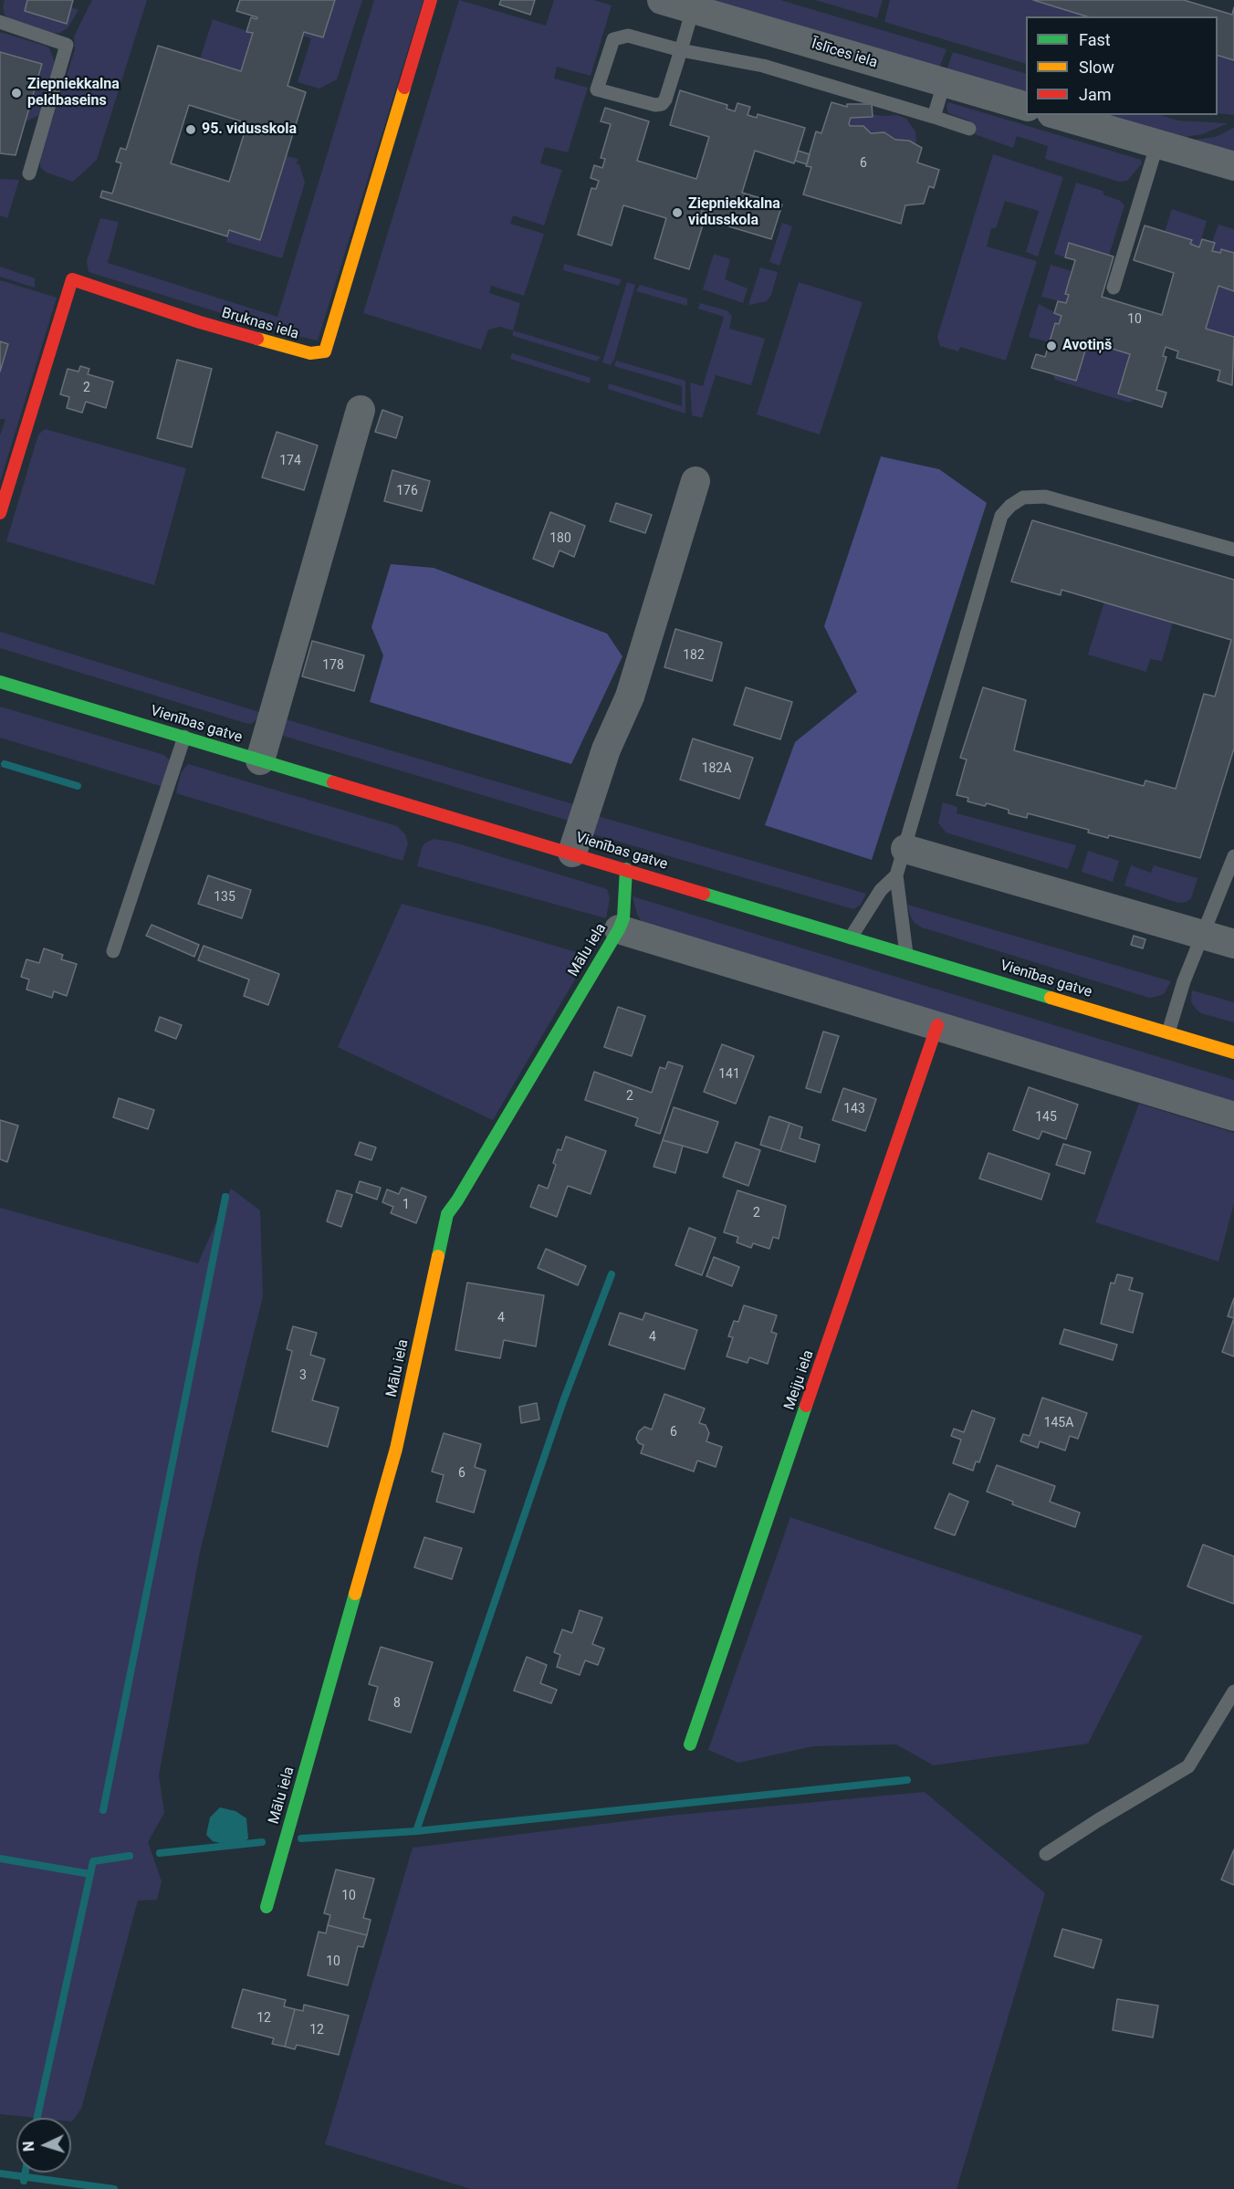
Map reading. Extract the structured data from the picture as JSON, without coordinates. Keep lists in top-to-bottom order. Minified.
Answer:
{"streets":{"main road":["Bruknas iela","Vienības gatve","Mālu iela","Meiju iela"],"street":["Īslīces iela"]},"crossings":[["Vienības gatve","Mālu iela"]],"places":["Ziepniekkalna peldbaseins","95. vidusskola","Ziepniekkalna vidusskola","Avotiņš"],"house_numbers":["6","10","2","174","176","180","182","178","182A","135","141","2","143","145","1","2","4","4","3","145A","6","6","8","10","10","12","12"],"legend":["Fast","Slow","Jam"],"north":"left"}
